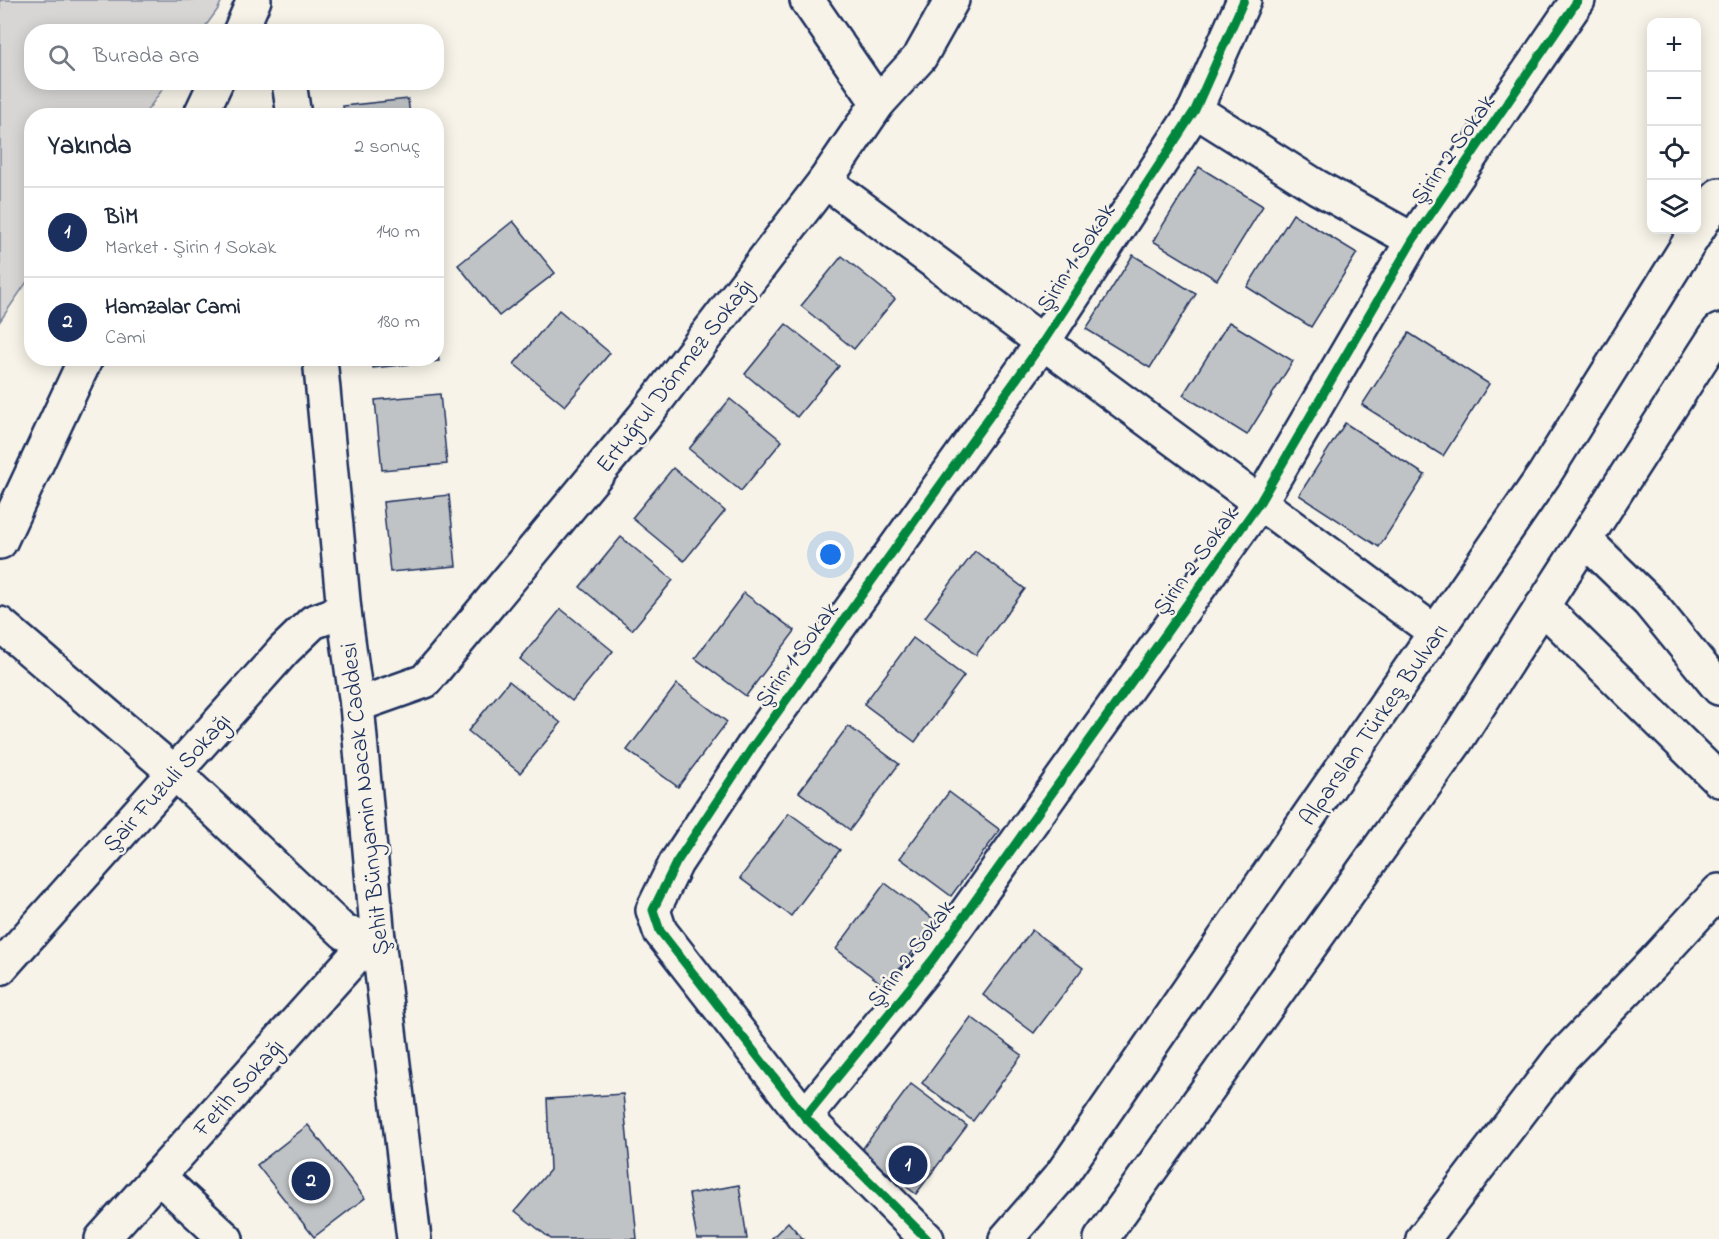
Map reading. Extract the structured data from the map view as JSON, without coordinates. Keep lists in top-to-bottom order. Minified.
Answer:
{"streets":{"main road":["Şirin 2 Sokak","Şirin 1 Sokak","Ertuğrul Dönmez Sokağı","Alparslan Türkeş Bulvarı","Şair Fuzuli Sokağı","Şehit Bünyamin Nacak Caddesi","Fetih Sokağı"]},"crossings":[["Şirin 2 Sokak","Şirin 1 Sokak"],["Ertuğrul Dönmez Sokağı","Şehit Bünyamin Nacak Caddesi"],["Şair Fuzuli Sokağı","Şehit Bünyamin Nacak Caddesi"],["Şehit Bünyamin Nacak Caddesi","Fetih Sokağı"]],"page":{"map_buttons":["+","−"],"search":"Burada ara","heading":["Yakında","2 sonuç"],"list":[{"mark":"1","name":"BİM","note":"Market · Şirin 1 Sokak","value":"140 m"},{"mark":"2","name":"Hamzalar Cami","note":"Cami","value":"180 m"}],"pins":["1","2"]}}
